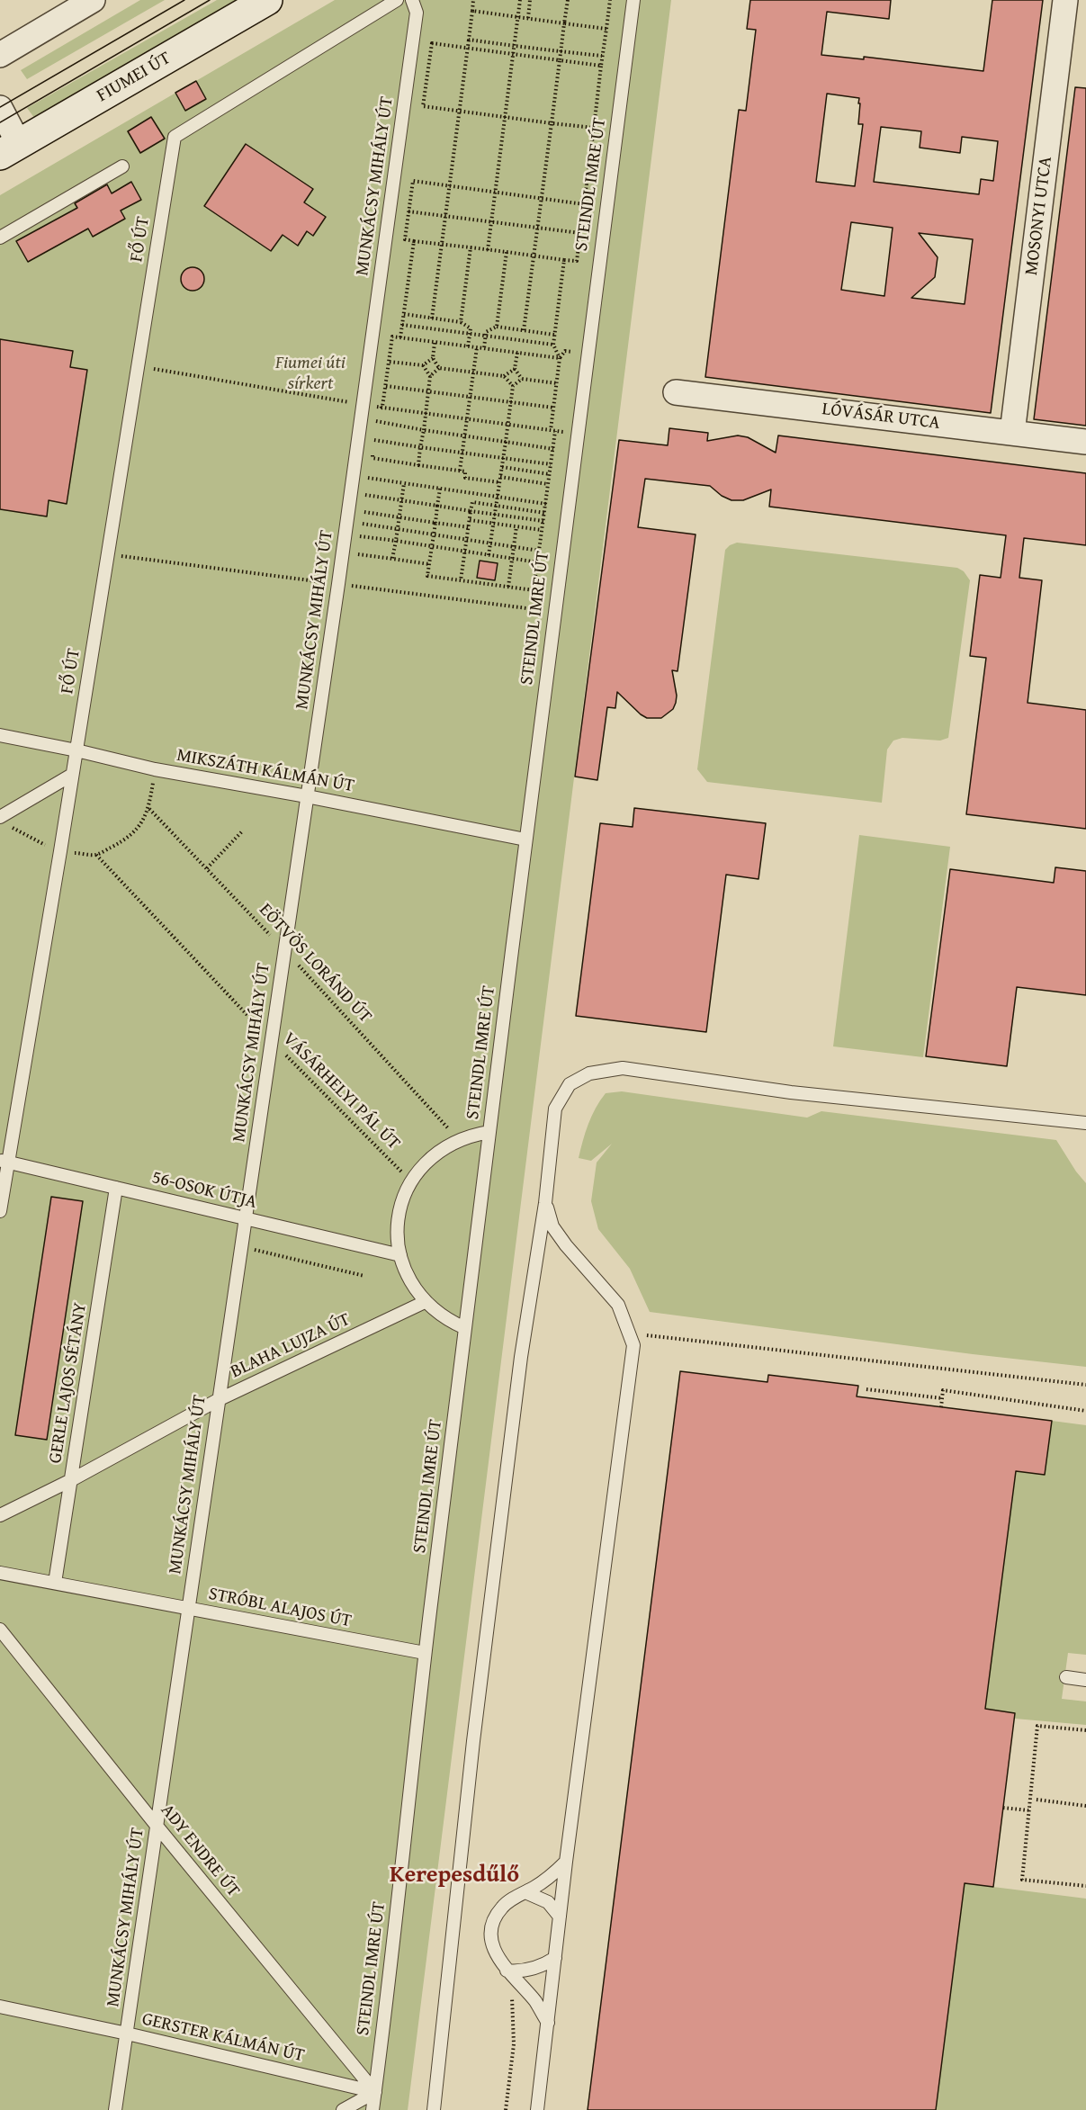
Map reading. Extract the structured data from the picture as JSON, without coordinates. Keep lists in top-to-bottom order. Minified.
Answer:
{"streets":{"main road":["FIUMEI ÚT"],"street":["MOSONYI UTCA","LÓVÁSÁR UTCA"],"lane":["STEINDL IMRE ÚT","MUNKÁCSY MIHÁLY ÚT","FŐ ÚT","MIKSZÁTH KÁLMÁN ÚT","56-OSOK ÚTJA","BLAHA LUJZA ÚT","GERLE LAJOS SÉTÁNY","STRÓBL ALAJOS ÚT","ADY ENDRE ÚT","GERSTER KÁLMÁN ÚT"],"path":["EÖTVÖS LORÁND ÚT","VÁSÁRHELYI PÁL ÚT"]},"crossings":[["STEINDL IMRE ÚT","MIKSZÁTH KÁLMÁN ÚT"],["STEINDL IMRE ÚT","STRÓBL ALAJOS ÚT"],["STEINDL IMRE ÚT","ADY ENDRE ÚT"],["STEINDL IMRE ÚT","GERSTER KÁLMÁN ÚT"],["MUNKÁCSY MIHÁLY ÚT","MIKSZÁTH KÁLMÁN ÚT"],["MUNKÁCSY MIHÁLY ÚT","EÖTVÖS LORÁND ÚT"],["MUNKÁCSY MIHÁLY ÚT","VÁSÁRHELYI PÁL ÚT"],["MUNKÁCSY MIHÁLY ÚT","56-OSOK ÚTJA"],["MUNKÁCSY MIHÁLY ÚT","BLAHA LUJZA ÚT"],["MUNKÁCSY MIHÁLY ÚT","STRÓBL ALAJOS ÚT"],["MUNKÁCSY MIHÁLY ÚT","ADY ENDRE ÚT"],["MUNKÁCSY MIHÁLY ÚT","GERSTER KÁLMÁN ÚT"],["MOSONYI UTCA","LÓVÁSÁR UTCA"],["FŐ ÚT","MIKSZÁTH KÁLMÁN ÚT"],["FŐ ÚT","56-OSOK ÚTJA"],["56-OSOK ÚTJA","GERLE LAJOS SÉTÁNY"],["BLAHA LUJZA ÚT","GERLE LAJOS SÉTÁNY"],["GERLE LAJOS SÉTÁNY","STRÓBL ALAJOS ÚT"],["ADY ENDRE ÚT","GERSTER KÁLMÁN ÚT"]],"districts":["Kerepesdűlő"],"parks":["Fiumei úti sírkert"]}
